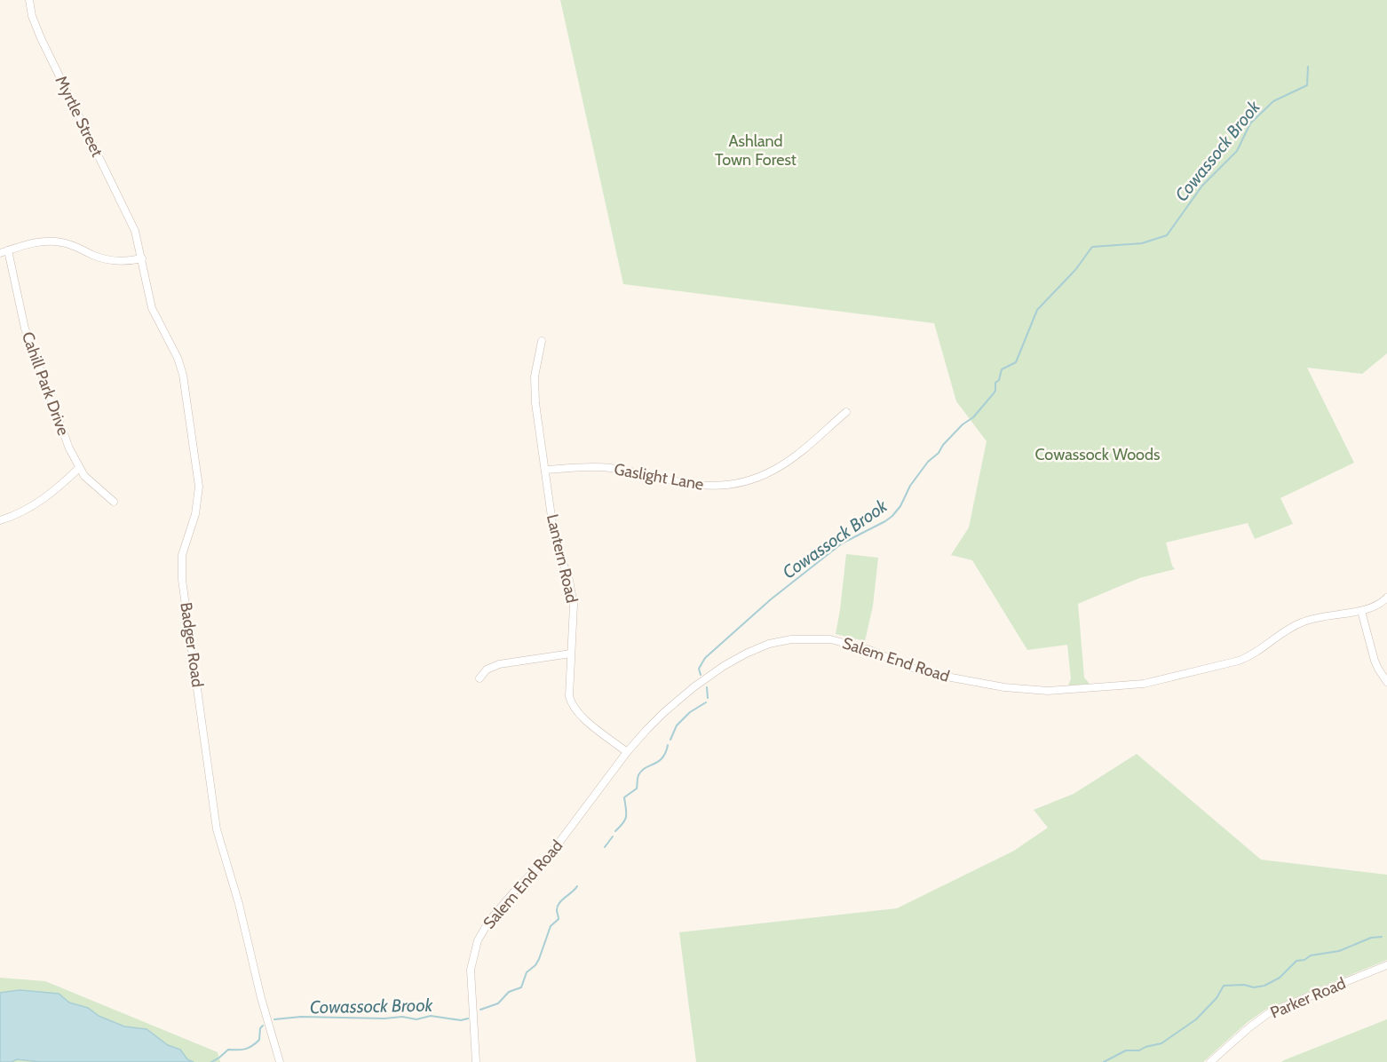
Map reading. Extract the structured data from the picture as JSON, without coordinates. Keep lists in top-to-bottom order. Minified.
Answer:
{"streets":{"street":["Myrtle Street","Cahill Park Drive","Gaslight Lane","Lantern Road","Badger Road","Salem End Road","Parker Road"]},"crossings":[["Myrtle Street","Badger Road"],["Gaslight Lane","Lantern Road"],["Lantern Road","Salem End Road"]],"water":["Cowassock Brook"],"parks":["Ashland Town Forest","Cowassock Woods"]}
